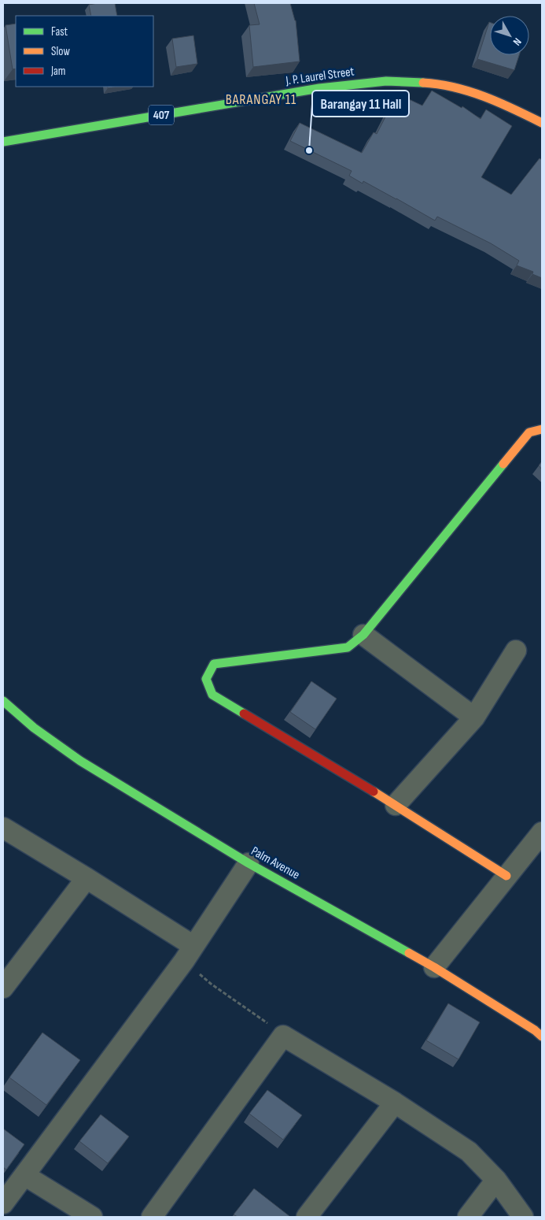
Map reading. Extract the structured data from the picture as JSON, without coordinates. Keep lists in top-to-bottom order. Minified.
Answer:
{"streets":{"street":["J. P. Laurel Street","407","Palm Avenue"]},"districts":["BARANGAY 11"],"places":["Barangay 11 Hall"],"legend":["Fast","Slow","Jam"],"north":"bottom right"}
